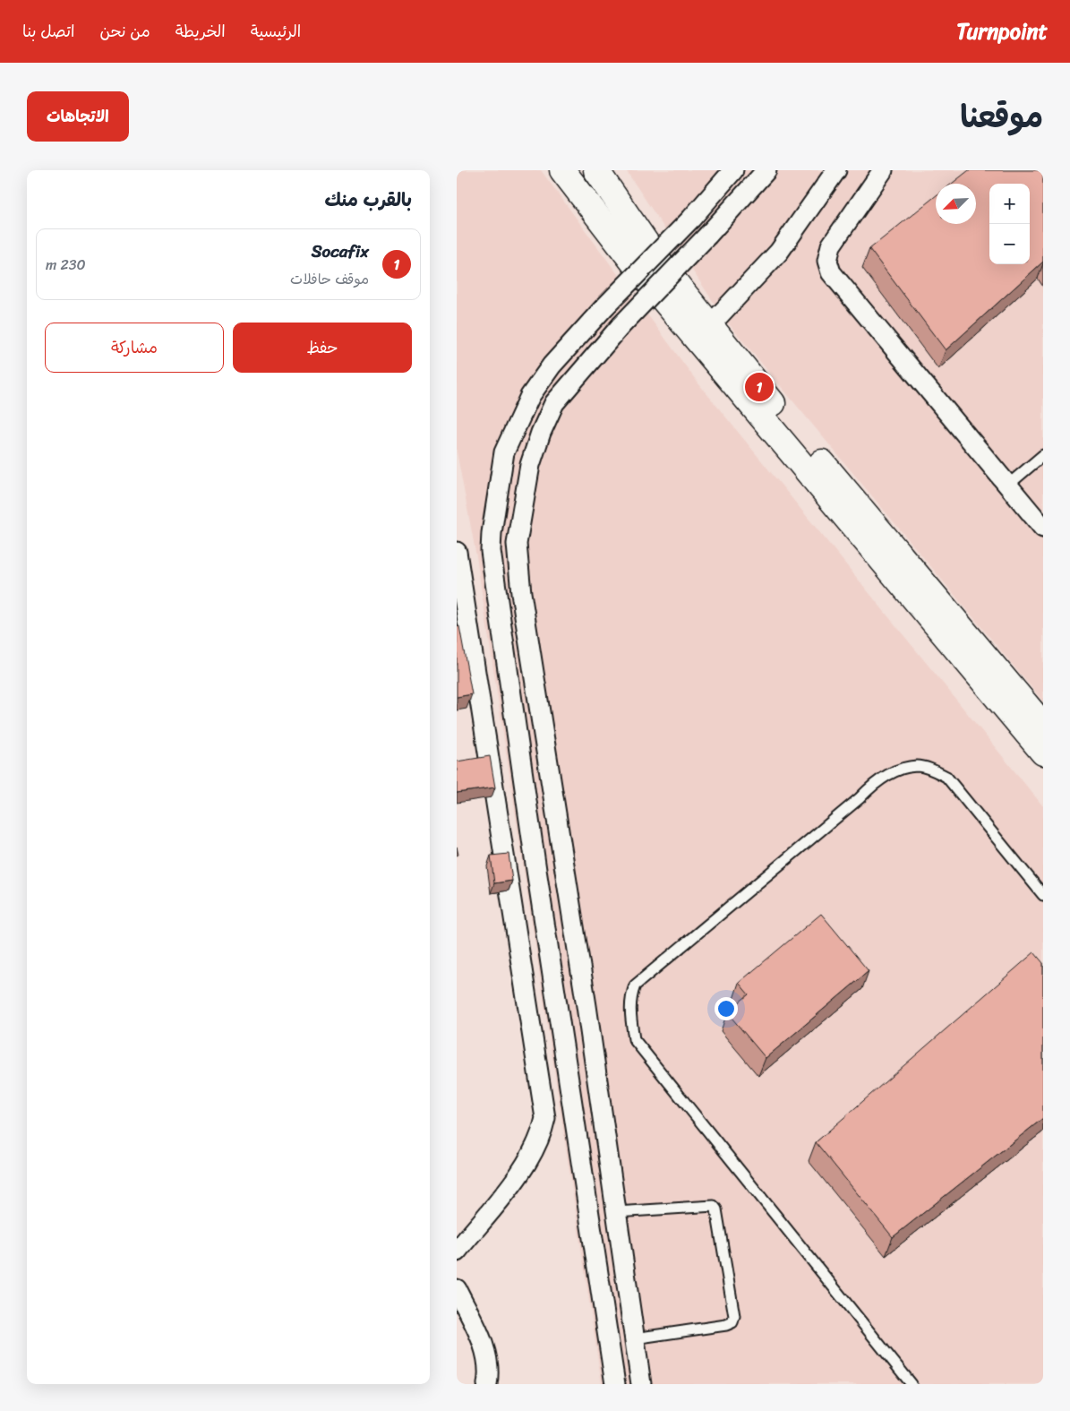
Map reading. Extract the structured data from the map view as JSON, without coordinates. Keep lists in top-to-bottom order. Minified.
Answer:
{"north":"bottom left","page":{"header":"Turnpoint","nav":["الرئيسية","الخريطة","من نحن","اتصل بنا"],"title":"موقعنا","buttons":["الاتجاهات",["حفظ","مشاركة"]],"heading":"بالقرب منك","map_buttons":["+","−"],"list":[{"mark":"1","name":"Socafix","note":"موقف حافلات","value":"230 m"}],"pins":"1"}}
